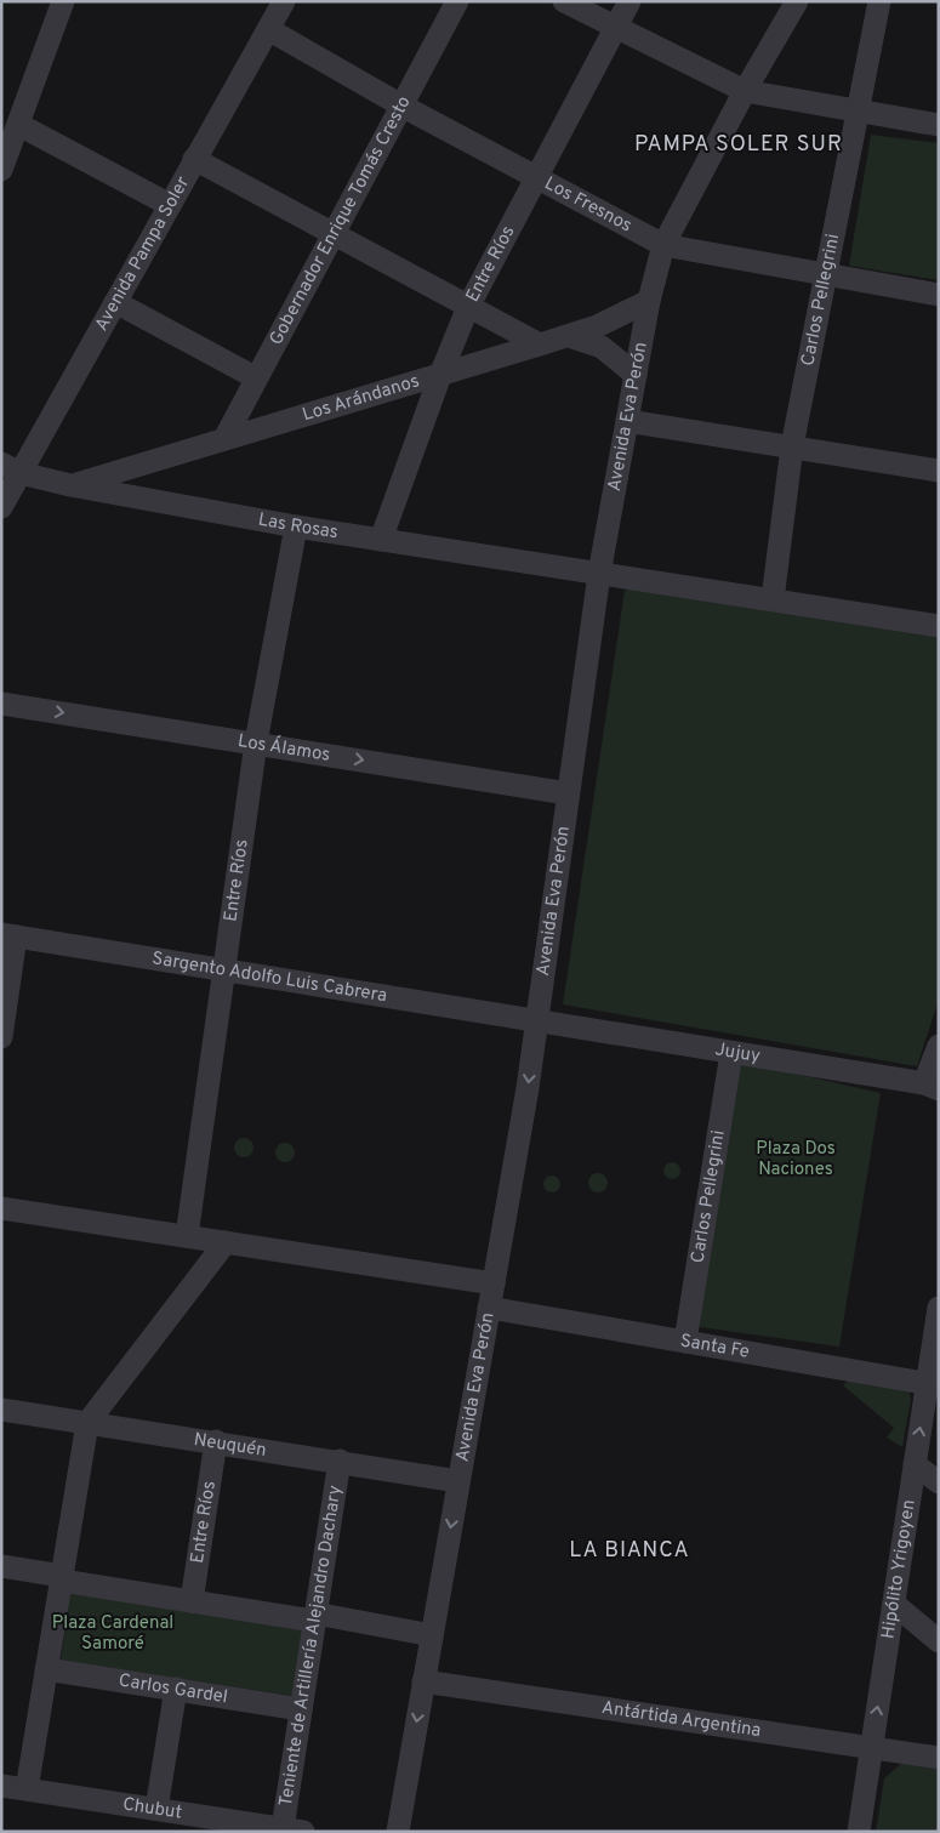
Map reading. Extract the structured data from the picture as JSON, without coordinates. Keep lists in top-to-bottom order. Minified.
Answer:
{"streets":{"street":["Los Fresnos","Gobernador Enrique Tomás Cresto","Avenida Pampa Soler","Entre Ríos","Carlos Pellegrini","Los Arándanos","Avenida Eva Perón","Las Rosas","Los Álamos","Sargento Adolfo Luis Cabrera","Jujuy","Santa Fe","Neuquén","Hipólito Yrigoyen","Teniente de Artillería Alejandro Dachary","Carlos Gardel","Antártida Argentina","Chubut"]},"crossings":[["Los Fresnos","Gobernador Enrique Tomás Cresto"],["Los Fresnos","Avenida Pampa Soler"],["Los Fresnos","Entre Ríos"],["Los Fresnos","Carlos Pellegrini"],["Los Fresnos","Avenida Eva Perón"],["Gobernador Enrique Tomás Cresto","Los Arándanos"],["Avenida Pampa Soler","Las Rosas"],["Entre Ríos","Los Arándanos"],["Entre Ríos","Las Rosas"],["Entre Ríos","Los Álamos"],["Entre Ríos","Sargento Adolfo Luis Cabrera"],["Entre Ríos","Neuquén"],["Carlos Pellegrini","Las Rosas"],["Carlos Pellegrini","Jujuy"],["Carlos Pellegrini","Santa Fe"],["Los Arándanos","Avenida Eva Perón"],["Los Arándanos","Las Rosas"],["Avenida Eva Perón","Las Rosas"],["Avenida Eva Perón","Los Álamos"],["Avenida Eva Perón","Sargento Adolfo Luis Cabrera"],["Avenida Eva Perón","Jujuy"],["Avenida Eva Perón","Santa Fe"],["Avenida Eva Perón","Neuquén"],["Avenida Eva Perón","Antártida Argentina"],["Sargento Adolfo Luis Cabrera","Jujuy"],["Santa Fe","Hipólito Yrigoyen"],["Neuquén","Teniente de Artillería Alejandro Dachary"],["Hipólito Yrigoyen","Antártida Argentina"],["Teniente de Artillería Alejandro Dachary","Carlos Gardel"],["Teniente de Artillería Alejandro Dachary","Chubut"]],"one_way":["Los Álamos","Hipólito Yrigoyen"],"districts":["PAMPA SOLER SUR","LA BIANCA"],"parks":["Plaza Dos Naciones","Plaza Cardenal Samoré"]}
